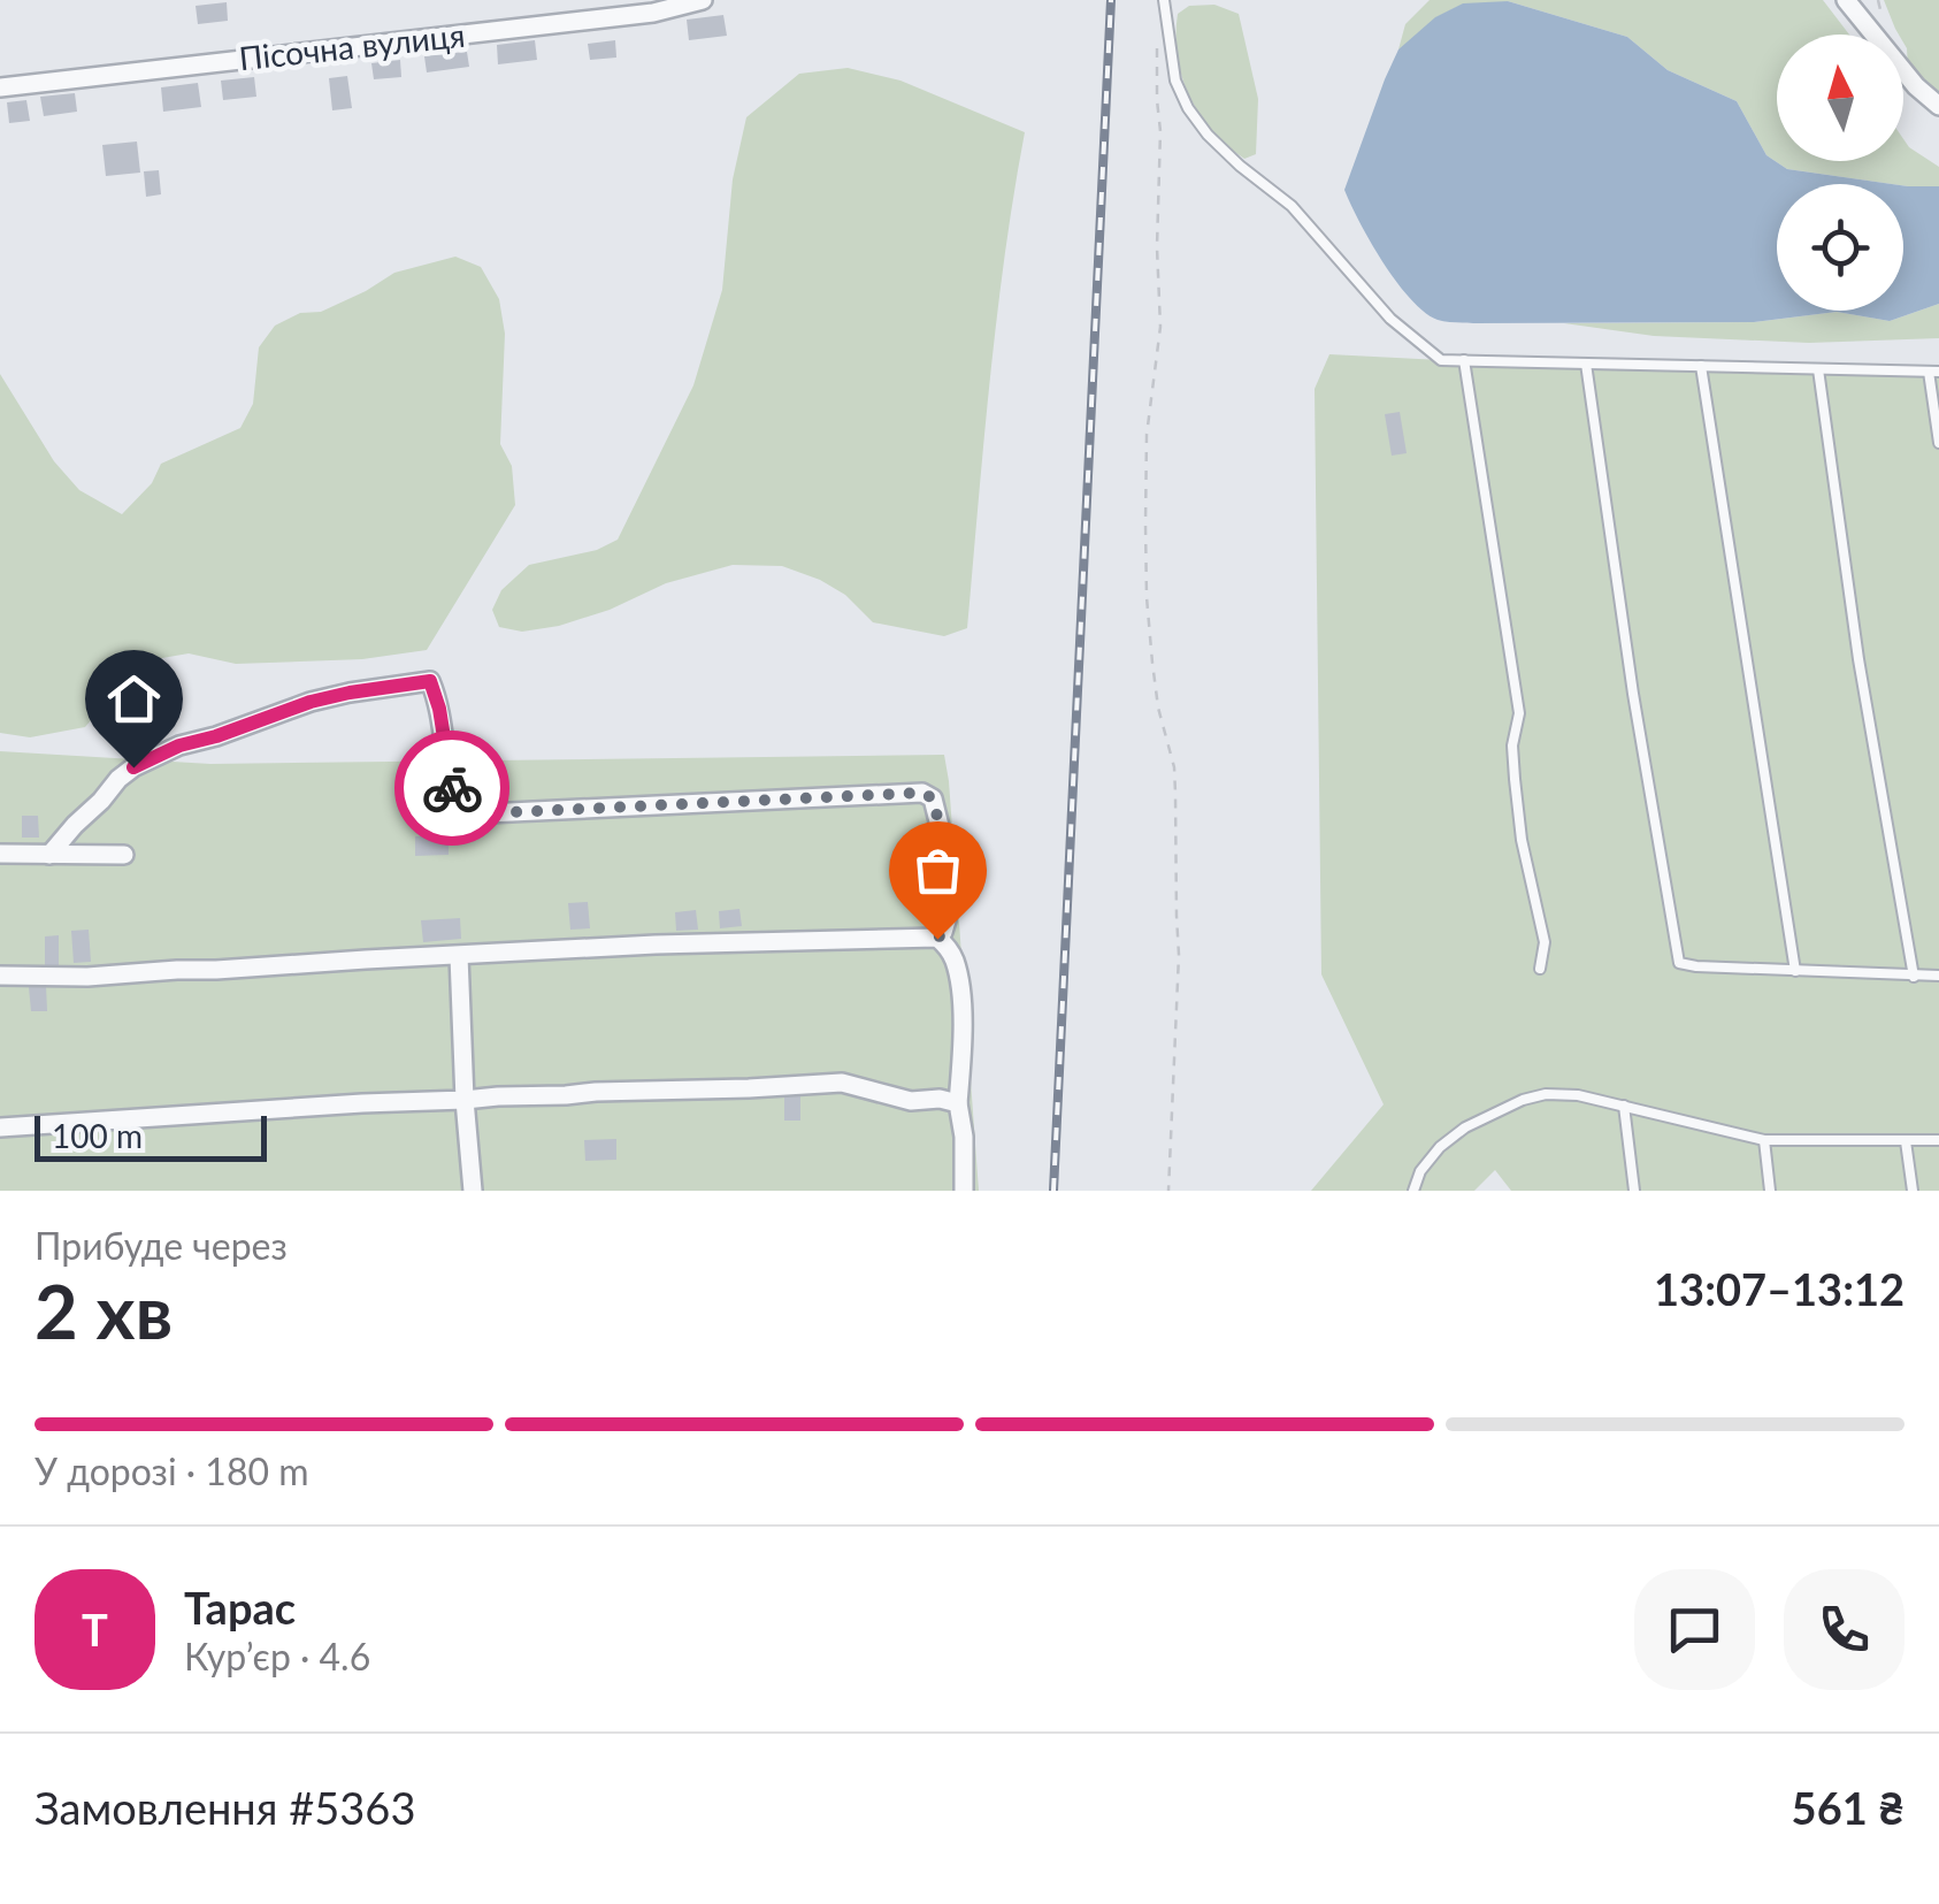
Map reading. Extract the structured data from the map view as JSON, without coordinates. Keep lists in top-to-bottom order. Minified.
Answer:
{"streets":{"street":["Пісочна вулиця"]},"scale_bar":"100 m","north":"top","page":{"scale":"100 m","heading":["2 хв","Прибуде через","13:07–13:12"],"panel":["Тарас","Кур’єр · 4.6","Замовлення #5363","561 ₴"],"bar":"У дорозі · 180 m","round":"Т"}}
